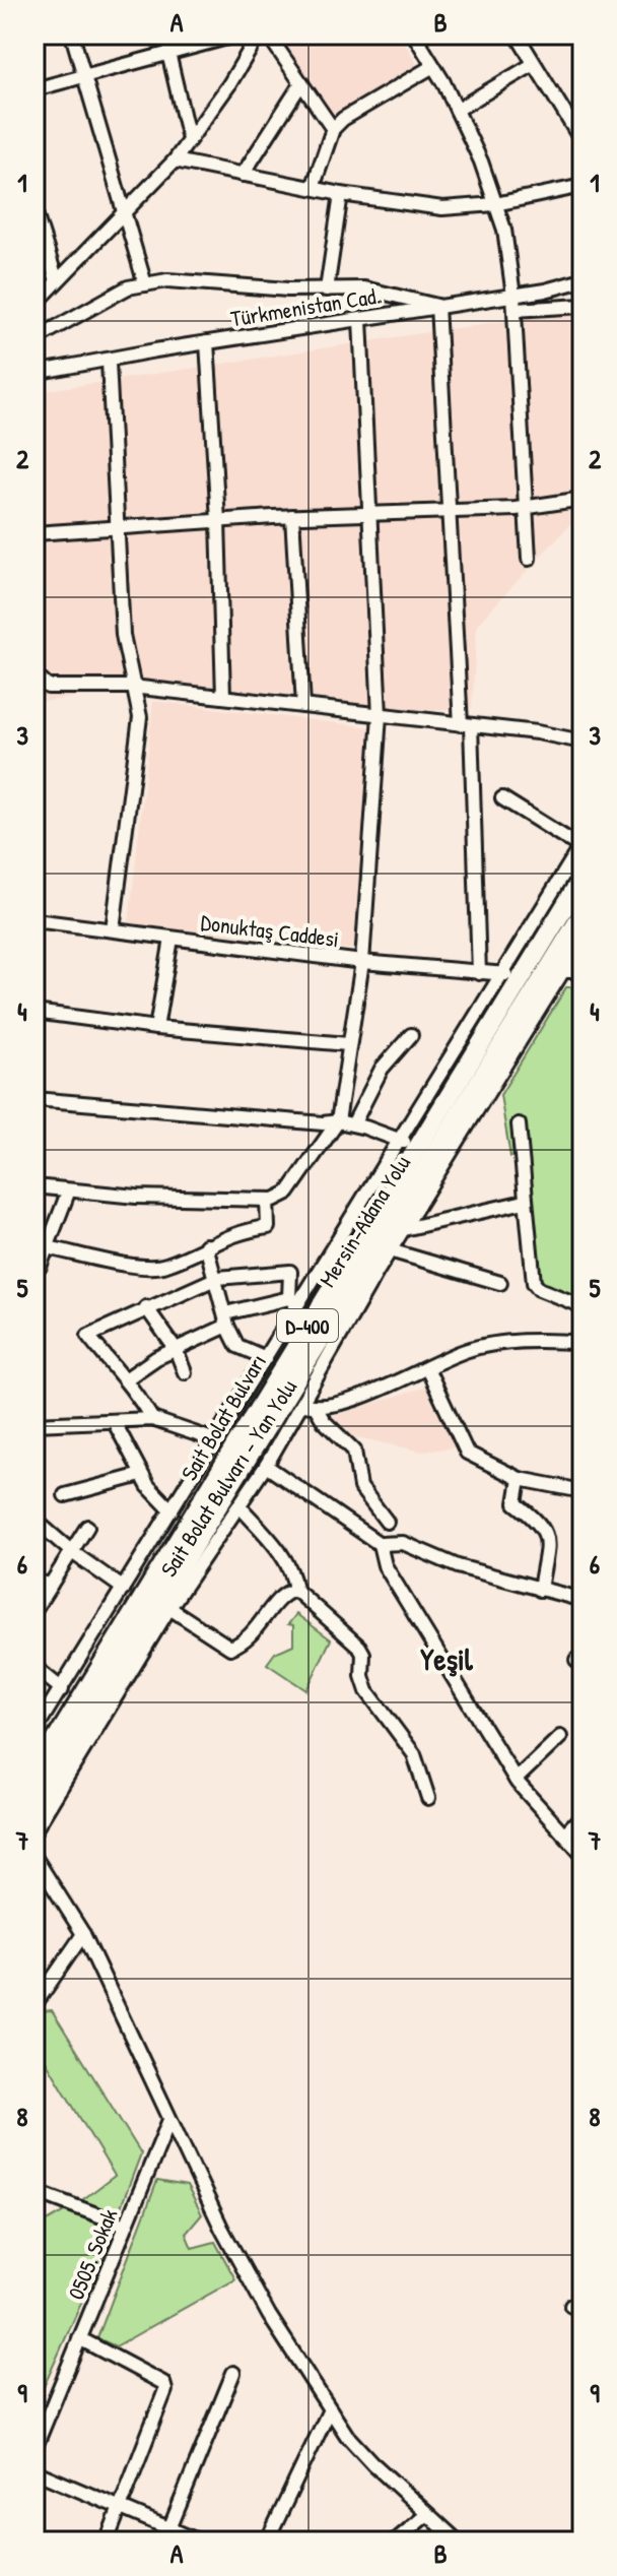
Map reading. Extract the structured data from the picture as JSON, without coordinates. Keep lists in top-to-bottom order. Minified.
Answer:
{"streets":{"highway":["Mersin-Adana Yolu","D-400","Sait Bolat Bulvarı"],"street":["Türkmenistan Cad.","Donuktaş Caddesi","Sait Bolat Bulvarı - Yan Yolu","0505. Sokak"]},"crossings":[["Donuktaş Caddesi","Mersin-Adana Yolu"],["Donuktaş Caddesi","Sait Bolat Bulvarı"],["Donuktaş Caddesi","Sait Bolat Bulvarı - Yan Yolu"],["Mersin-Adana Yolu","Sait Bolat Bulvarı - Yan Yolu"],["Sait Bolat Bulvarı","Sait Bolat Bulvarı - Yan Yolu"]],"districts":["Yeşil"],"grid":{"columns":["A","B"],"rows":["1","2","3","4","5","6","7","8","9"]}}
